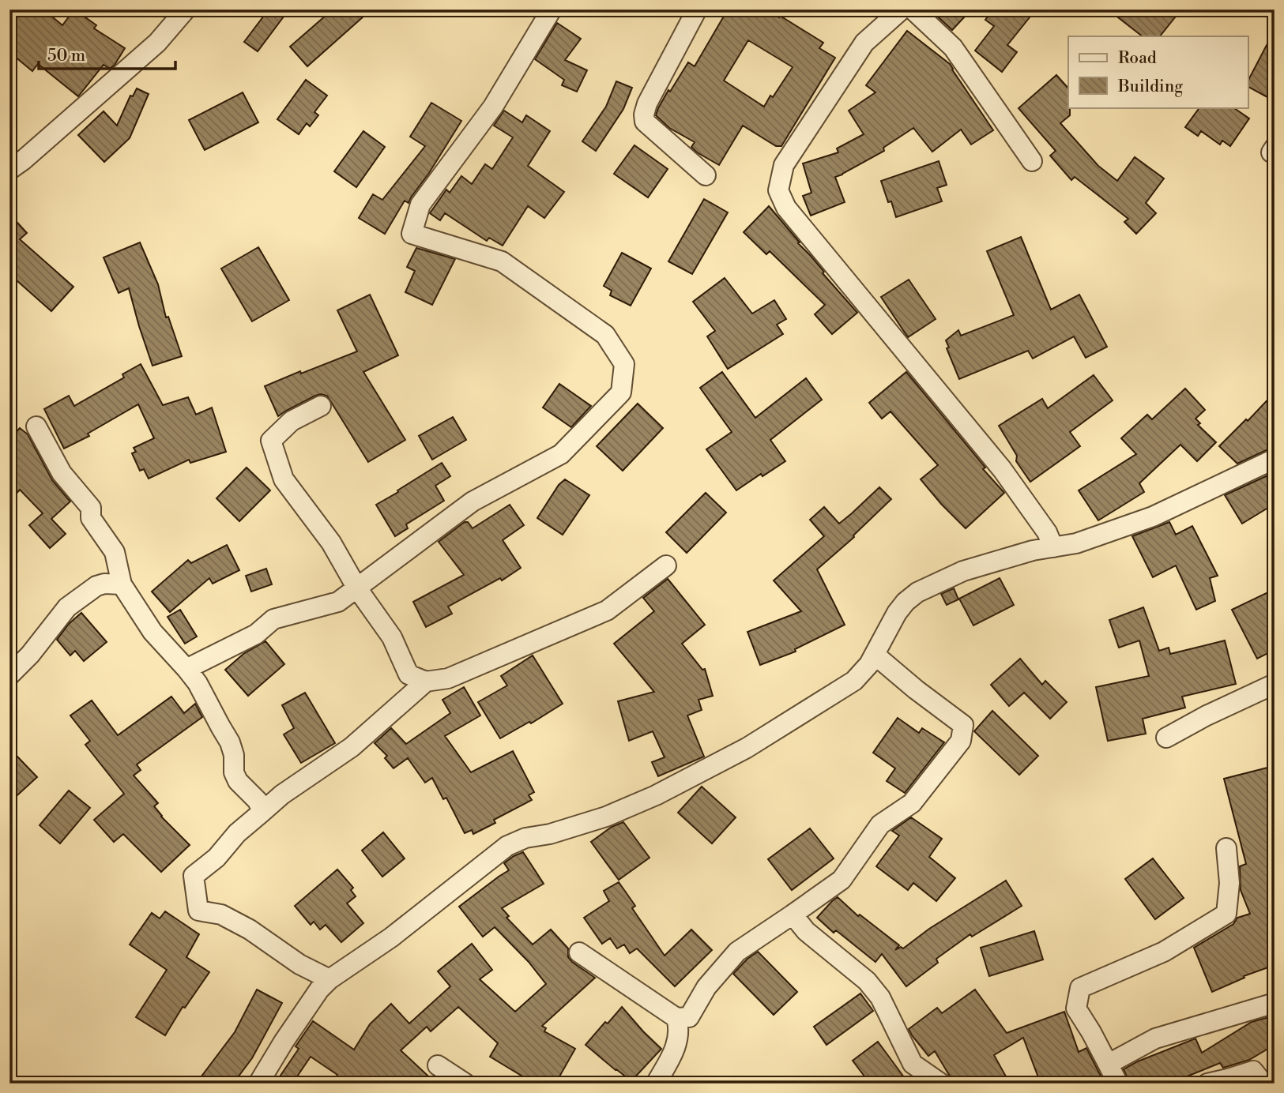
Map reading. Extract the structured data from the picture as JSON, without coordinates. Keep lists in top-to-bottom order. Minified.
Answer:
{"legend":["Road","Building"],"scale_bar":"50 m"}
